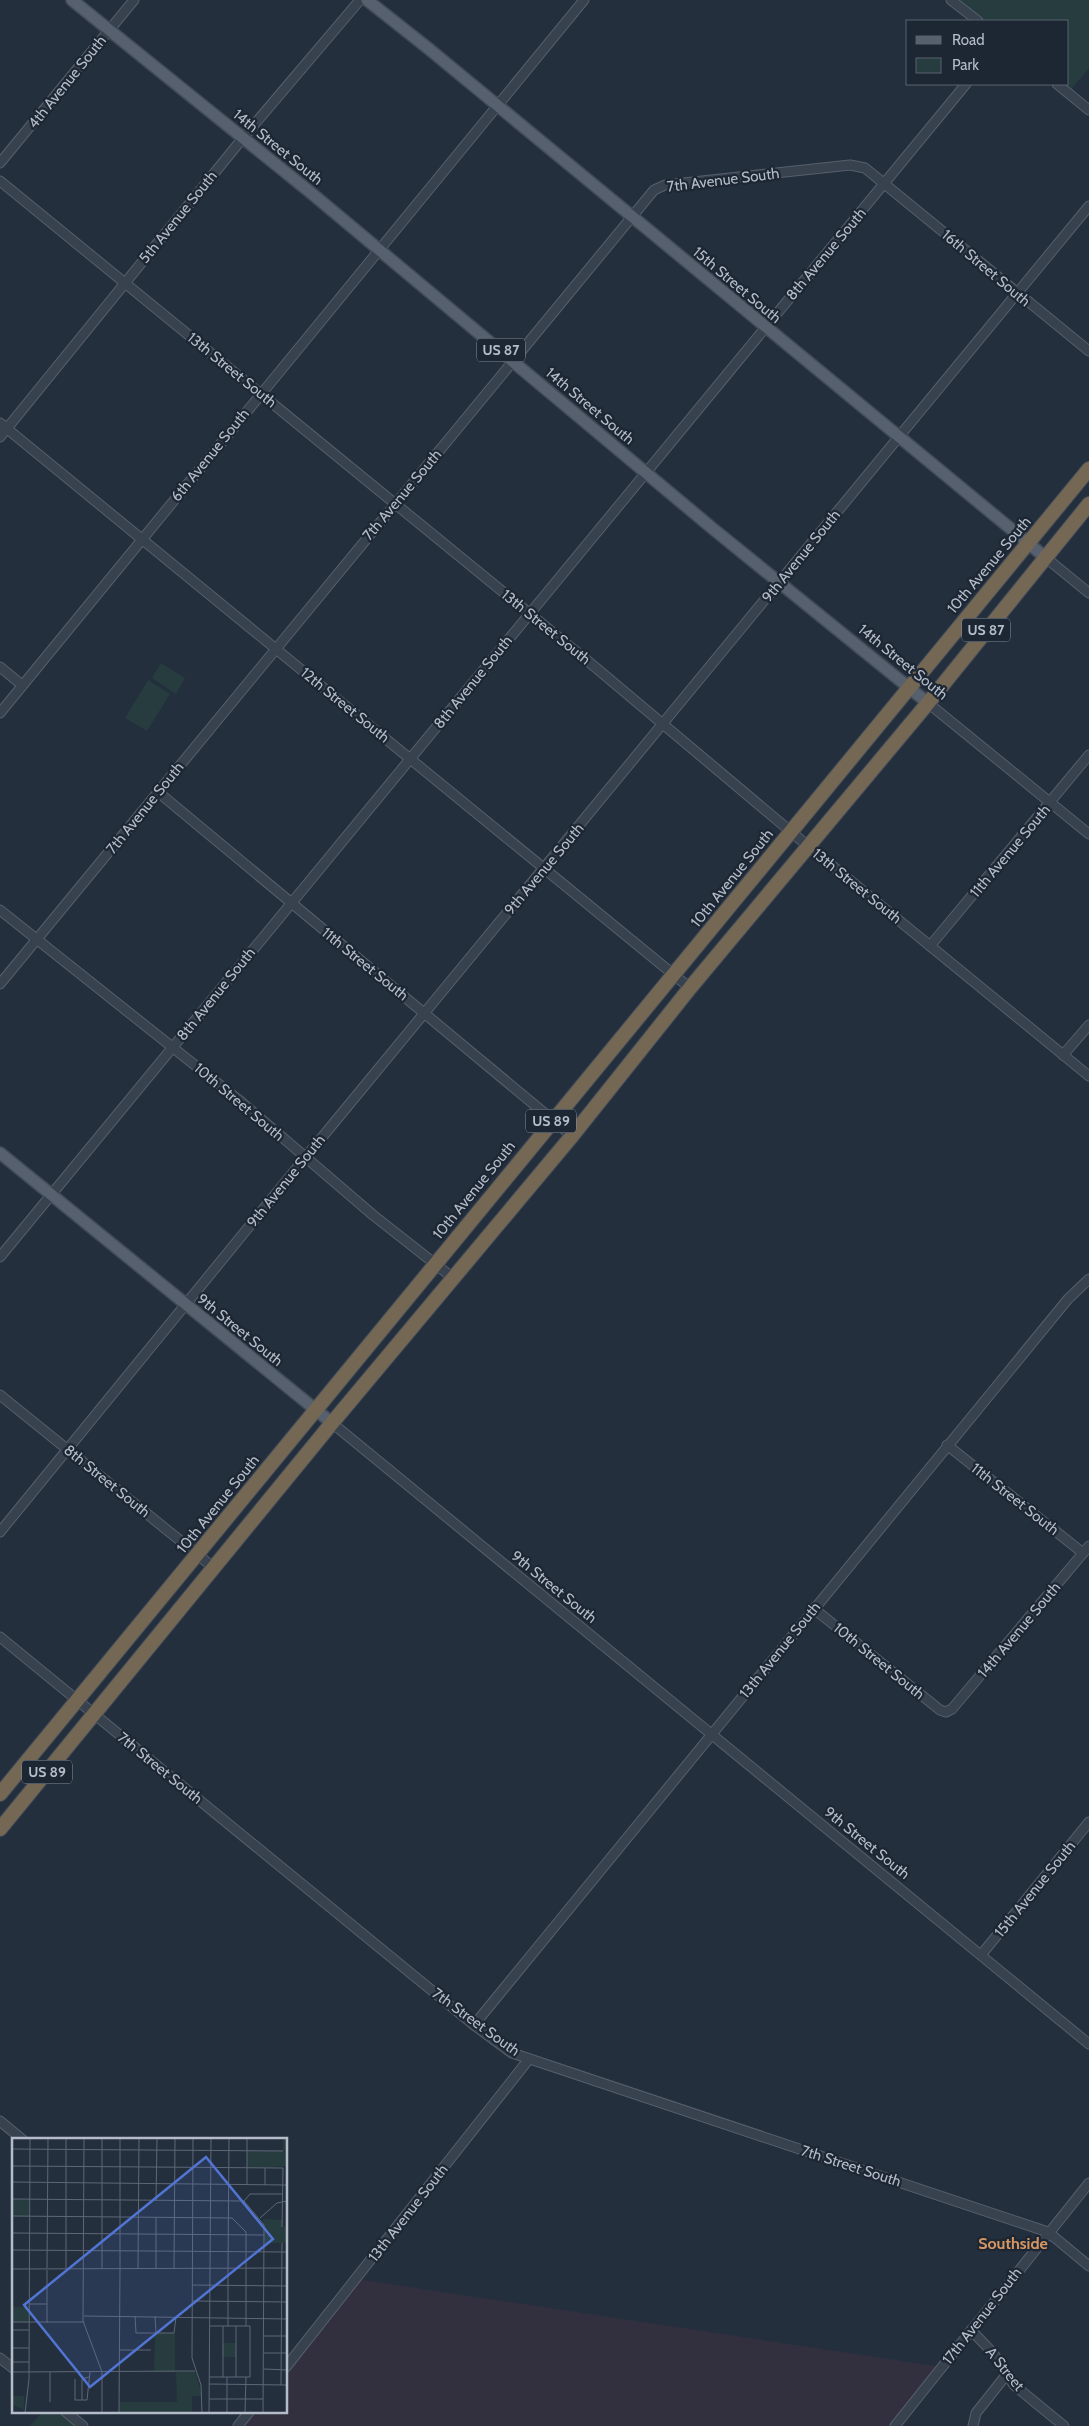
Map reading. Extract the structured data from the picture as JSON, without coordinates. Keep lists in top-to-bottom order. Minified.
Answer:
{"streets":{"highway":["US 87","10th Avenue South","US 89"],"main road":["14th Street South","15th Street South","9th Street South"],"street":["4th Avenue South","7th Avenue South","5th Avenue South","8th Avenue South","16th Street South","13th Street South","6th Avenue South","9th Avenue South","12th Street South","11th Avenue South","11th Street South","10th Street South","8th Street South","14th Avenue South","13th Avenue South","7th Street South","15th Avenue South","17th Avenue South","A Street"]},"crossings":[["4th Avenue South","14th Street South"],["14th Street South","7th Avenue South"],["14th Street South","5th Avenue South"],["14th Street South","8th Avenue South"],["14th Street South","US 87"],["14th Street South","6th Avenue South"],["14th Street South","9th Avenue South"],["14th Street South","10th Avenue South"],["14th Street South","11th Avenue South"],["14th Street South","US 89"],["7th Avenue South","8th Avenue South"],["7th Avenue South","16th Street South"],["7th Avenue South","15th Street South"],["7th Avenue South","13th Street South"],["7th Avenue South","12th Street South"],["7th Avenue South","11th Street South"],["7th Avenue South","10th Street South"],["5th Avenue South","13th Street South"],["5th Avenue South","12th Street South"],["8th Avenue South","16th Street South"],["8th Avenue South","15th Street South"],["8th Avenue South","13th Street South"],["8th Avenue South","12th Street South"],["8th Avenue South","11th Street South"],["8th Avenue South","10th Street South"],["8th Avenue South","9th Street South"],["16th Street South","9th Avenue South"],["15th Street South","US 87"],["15th Street South","6th Avenue South"],["15th Street South","9th Avenue South"],["15th Street South","10th Avenue South"],["US 87","US 89"],["13th Street South","6th Avenue South"],["13th Street South","9th Avenue South"],["13th Street South","10th Avenue South"],["13th Street South","11th Avenue South"],["13th Street South","US 89"],["6th Avenue South","12th Street South"],["9th Avenue South","12th Street South"],["9th Avenue South","11th Street South"],["9th Avenue South","10th Street South"],["9th Avenue South","9th Street South"],["9th Avenue South","8th Street South"],["10th Avenue South","12th Street South"],["10th Avenue South","11th Street South"],["10th Avenue South","10th Street South"],["10th Avenue South","9th Street South"],["10th Avenue South","8th Street South"],["10th Avenue South","7th Street South"],["12th Street South","US 89"],["11th Street South","US 89"],["11th Street South","14th Avenue South"],["11th Street South","13th Avenue South"],["10th Street South","US 89"],["10th Street South","14th Avenue South"],["10th Street South","13th Avenue South"],["US 89","9th Street South"],["US 89","8th Street South"],["US 89","7th Street South"],["9th Street South","13th Avenue South"],["9th Street South","15th Avenue South"],["13th Avenue South","7th Street South"],["7th Street South","17th Avenue South"],["17th Avenue South","A Street"]],"districts":["Southside"],"legend":["Road","Park"]}
